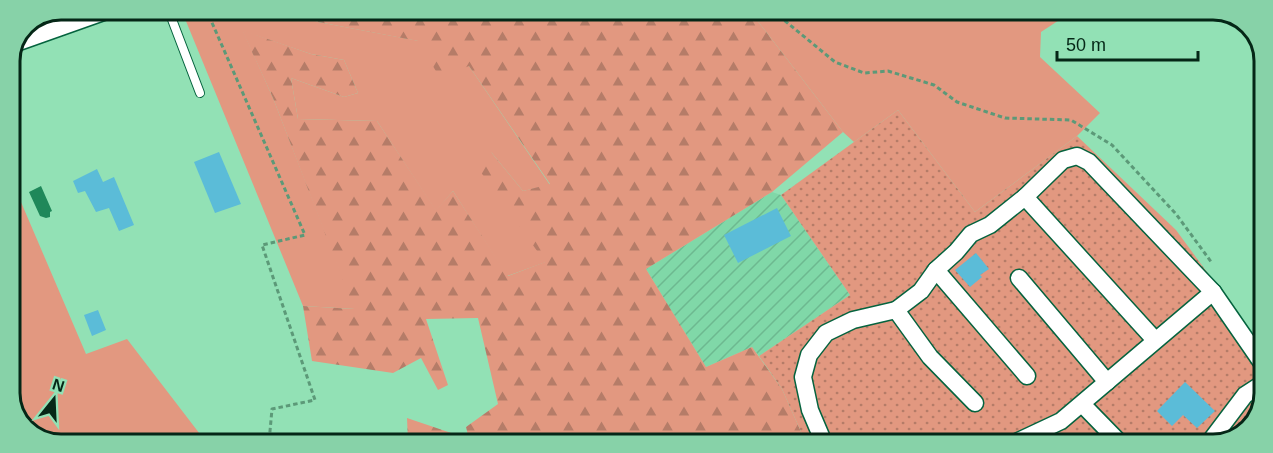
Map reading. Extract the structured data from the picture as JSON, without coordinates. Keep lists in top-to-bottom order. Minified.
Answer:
{"scale_bar":"50 m","north":"top"}
